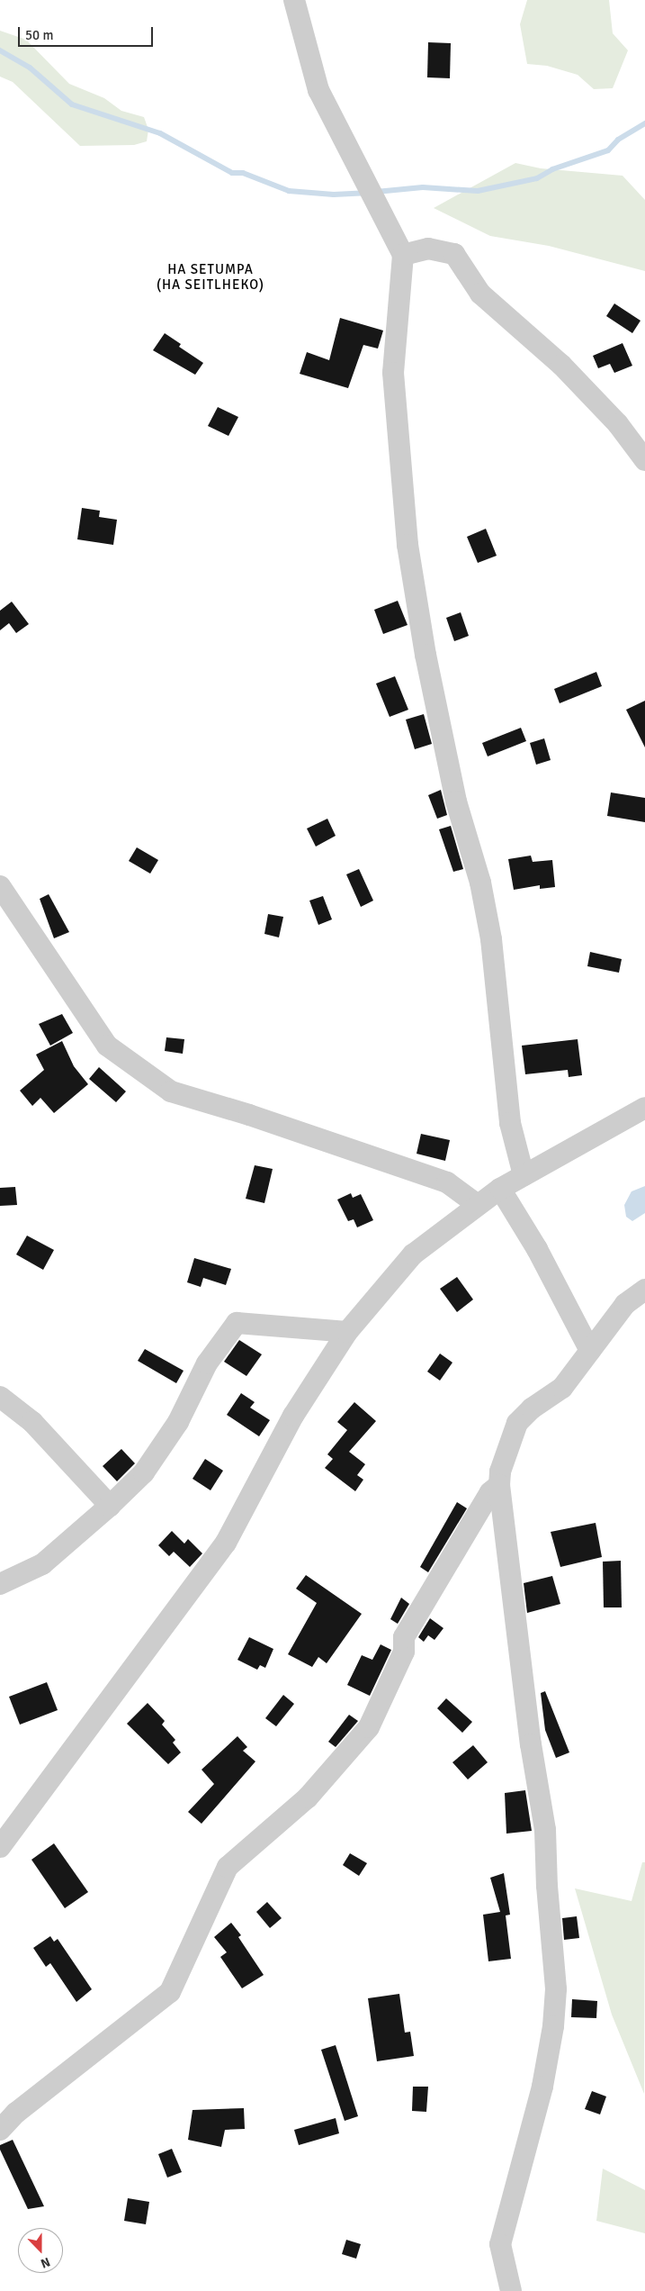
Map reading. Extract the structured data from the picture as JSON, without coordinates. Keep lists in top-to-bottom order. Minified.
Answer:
{"districts":["HA SETUMPA (HA SEITLHEKO)"],"scale_bar":"50 m","north":"bottom"}
